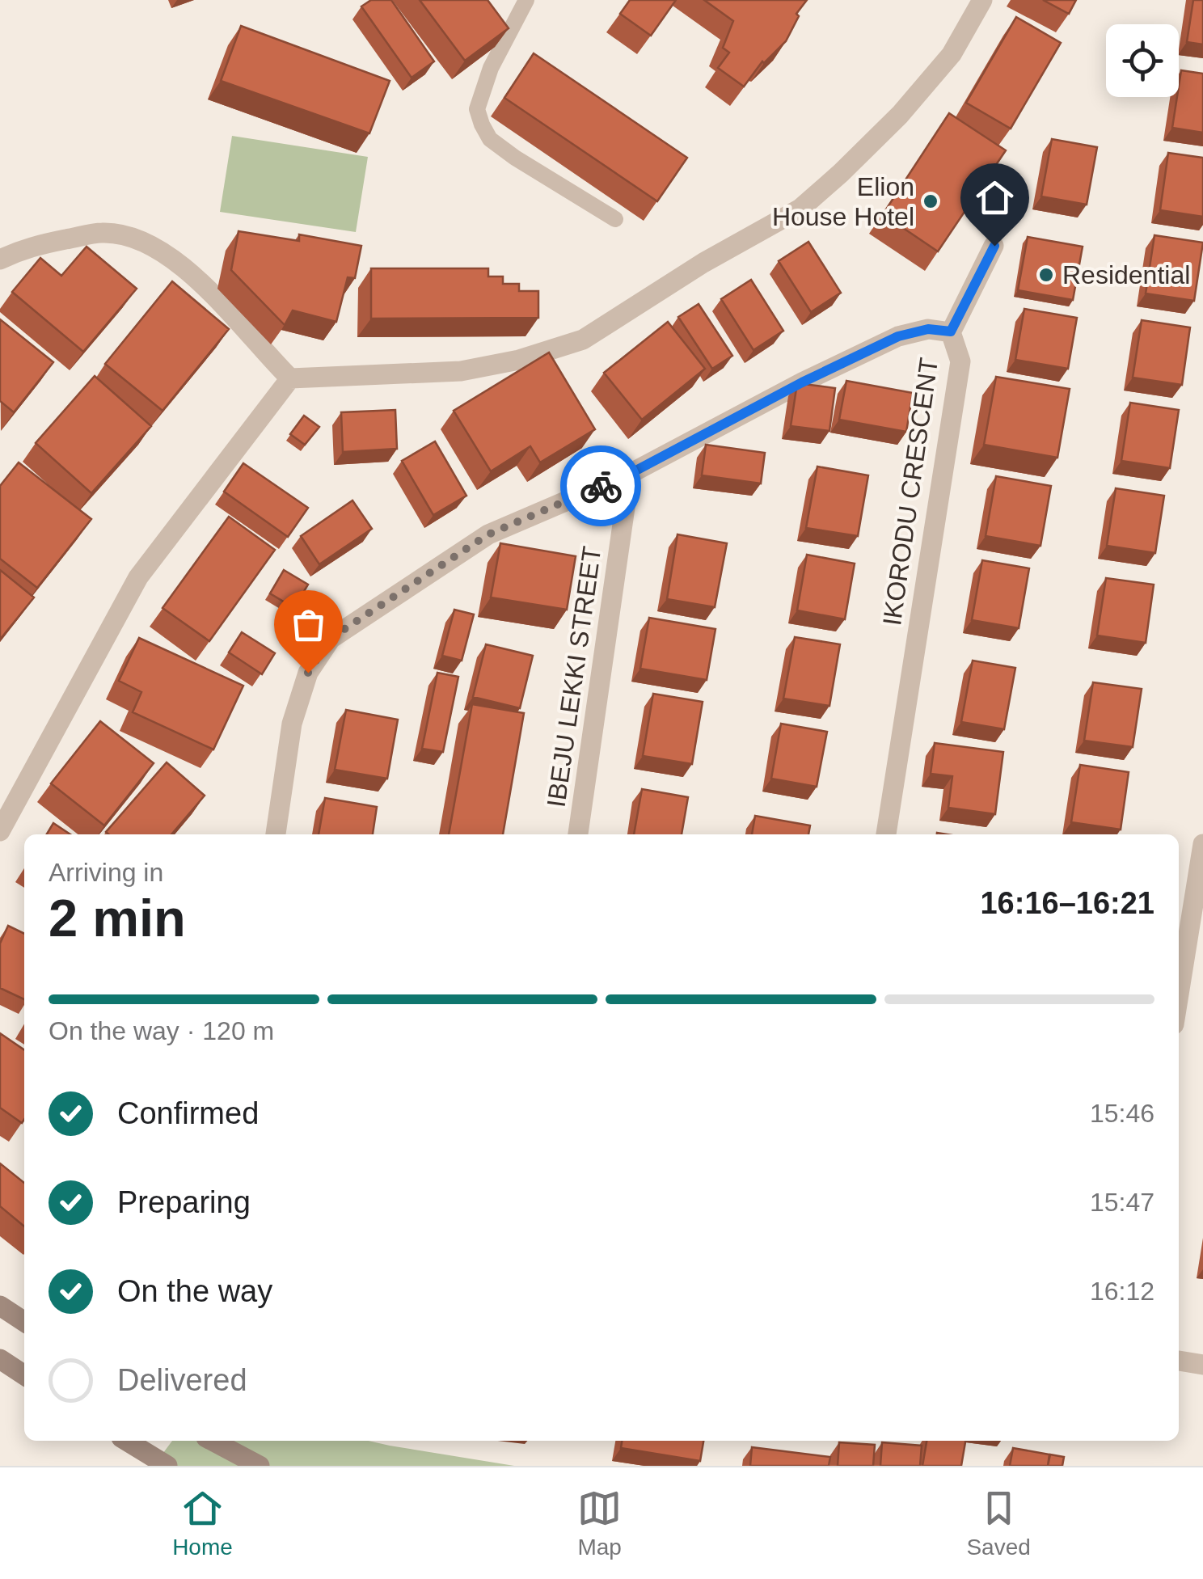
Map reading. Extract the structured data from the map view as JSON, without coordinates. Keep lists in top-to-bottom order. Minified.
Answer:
{"streets":{"street":["IKORODU CRESCENT","IBEJU LEKKI STREET"]},"crossings":[["IKORODU CRESCENT","IBEJU LEKKI STREET"]],"places":["Elion House Hotel","Residential"],"page":{"heading":["2 min","Arriving in","16:16–16:21"],"bar":"On the way · 120 m","list":[["Confirmed","15:46"],["Preparing","15:47"],["On the way","16:12"],"Delivered"],"tabs":["Home","Map","Saved"]}}
